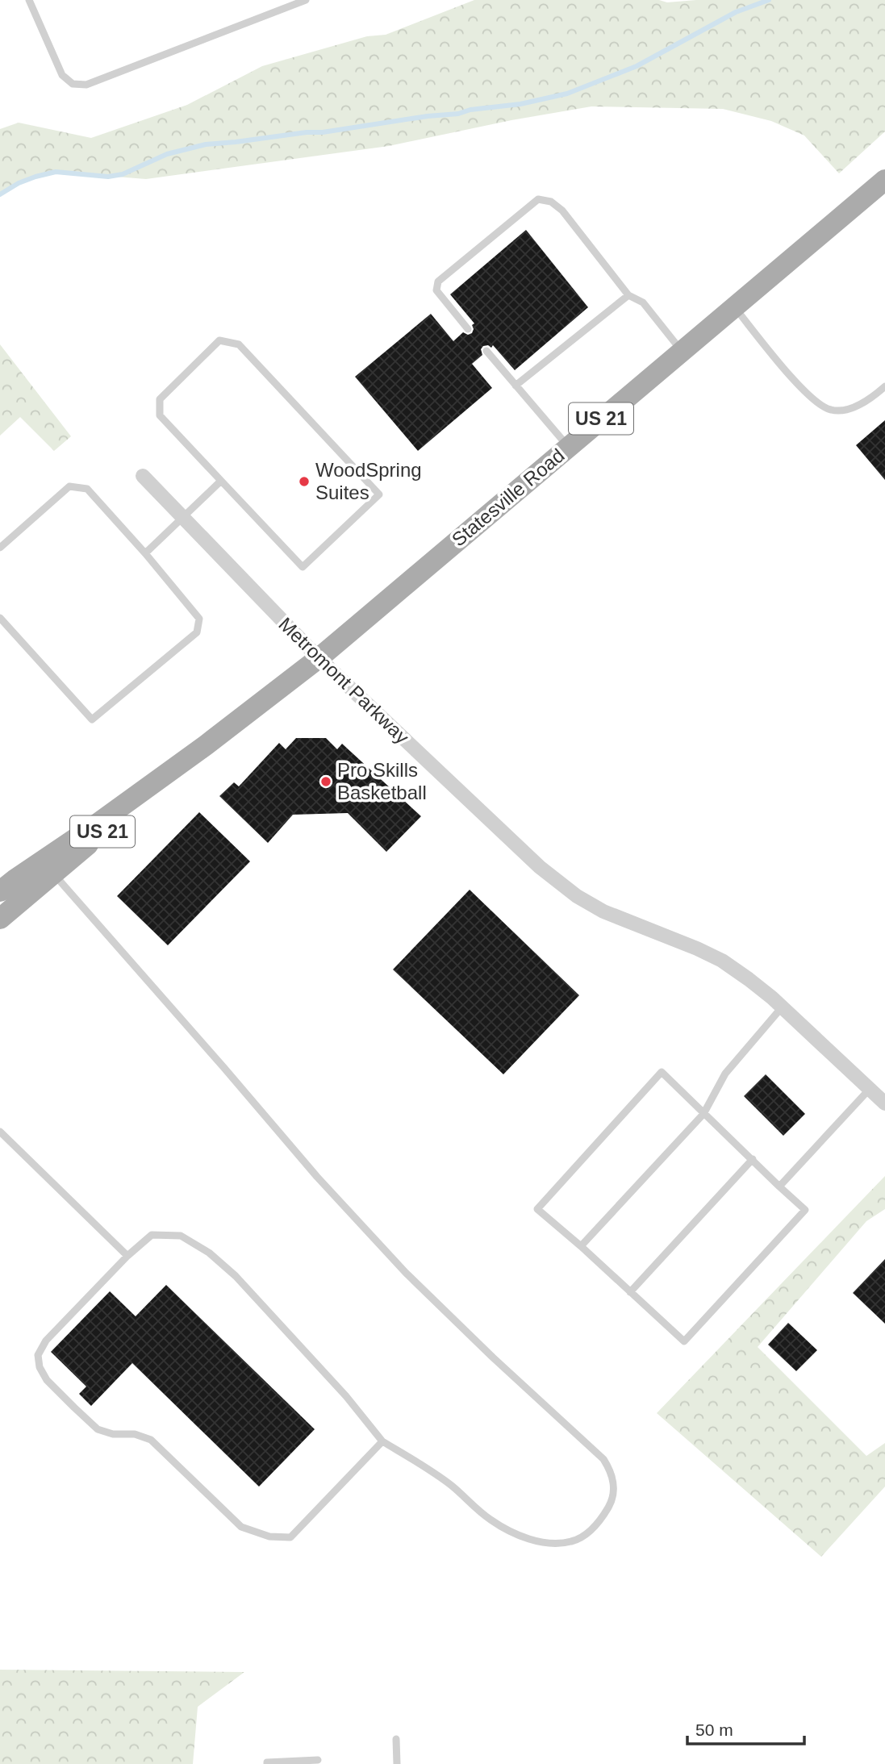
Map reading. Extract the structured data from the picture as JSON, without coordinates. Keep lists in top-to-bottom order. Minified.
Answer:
{"streets":{"main road":["US 21","Statesville Road"],"street":["Metromont Parkway"]},"crossings":[["Statesville Road","Metromont Parkway"]],"places":["WoodSpring Suites","Pro Skills Basketball"],"scale_bar":"50 m"}
